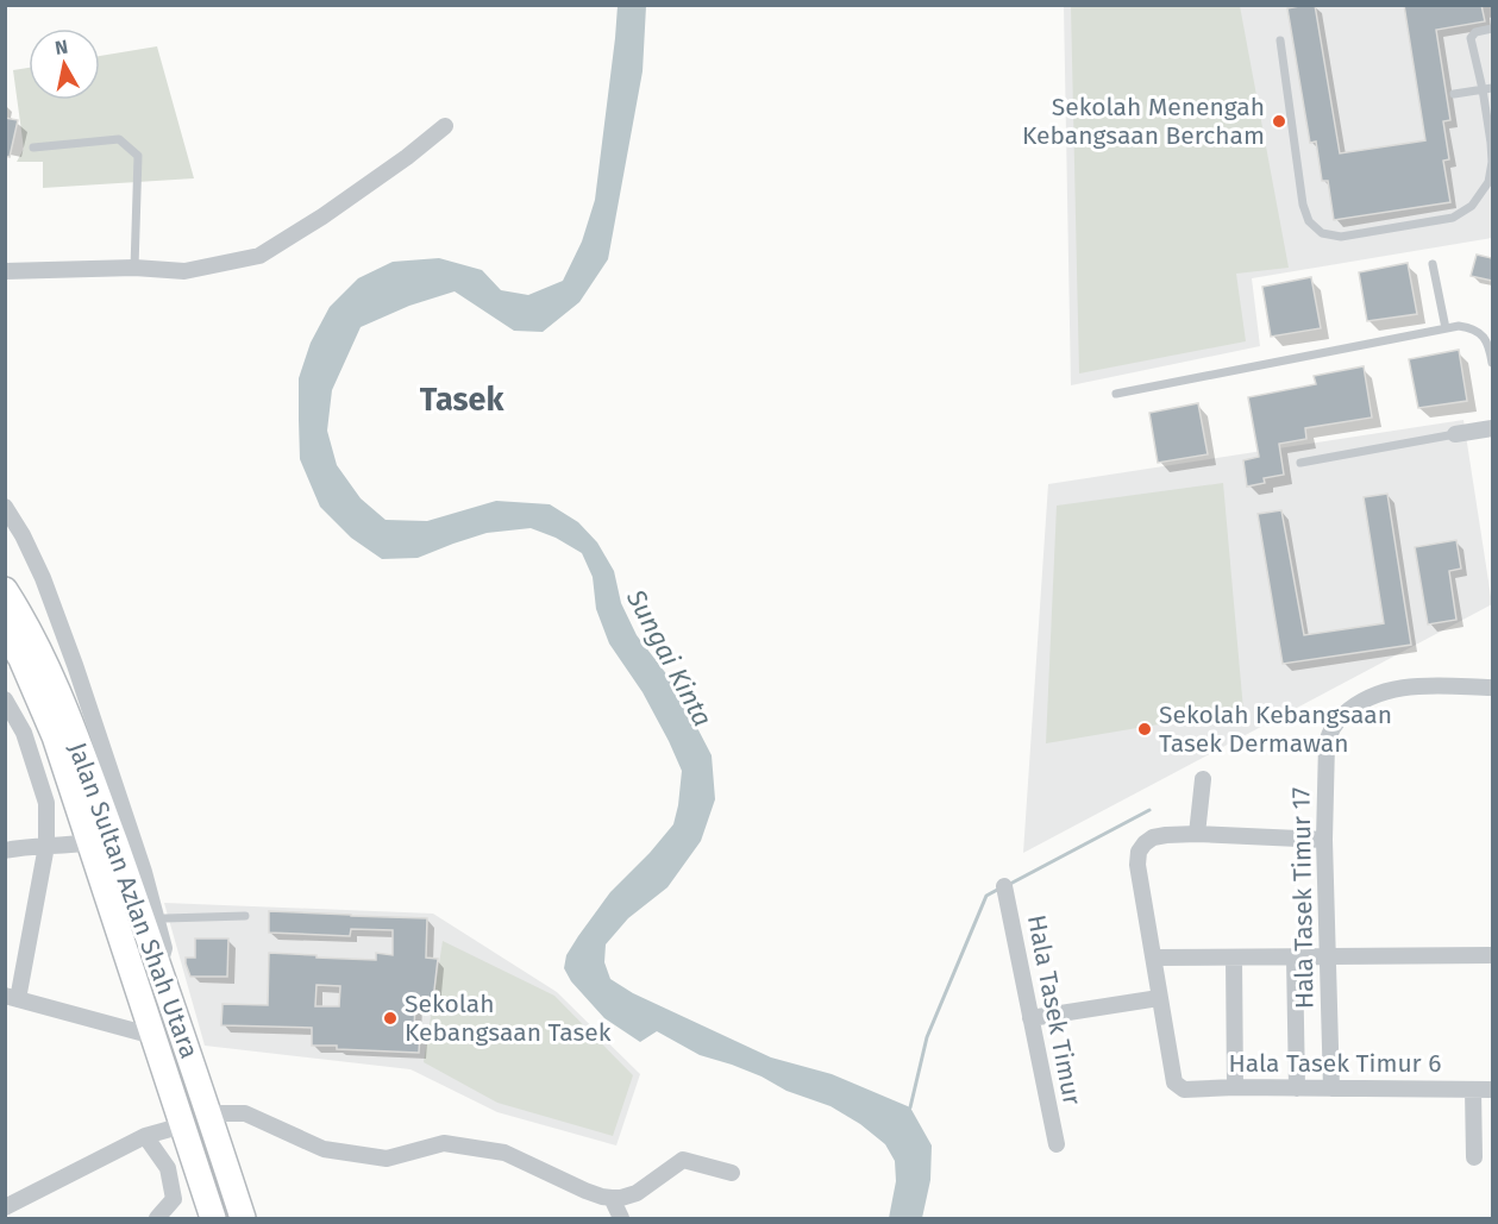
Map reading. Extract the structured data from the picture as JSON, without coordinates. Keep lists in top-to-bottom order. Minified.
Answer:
{"streets":{"main road":["Jalan Sultan Azlan Shah Utara"],"street":["Hala Tasek Timur 17","Hala Tasek Timur","Hala Tasek Timur 6"]},"crossings":[["Hala Tasek Timur 17","Hala Tasek Timur 6"]],"districts":["Tasek"],"water":["Sungai Kinta"],"places":["Sekolah Menengah Kebangsaan Bercham","Sekolah Kebangsaan Tasek Dermawan","Sekolah Kebangsaan Tasek"],"north":"top"}
